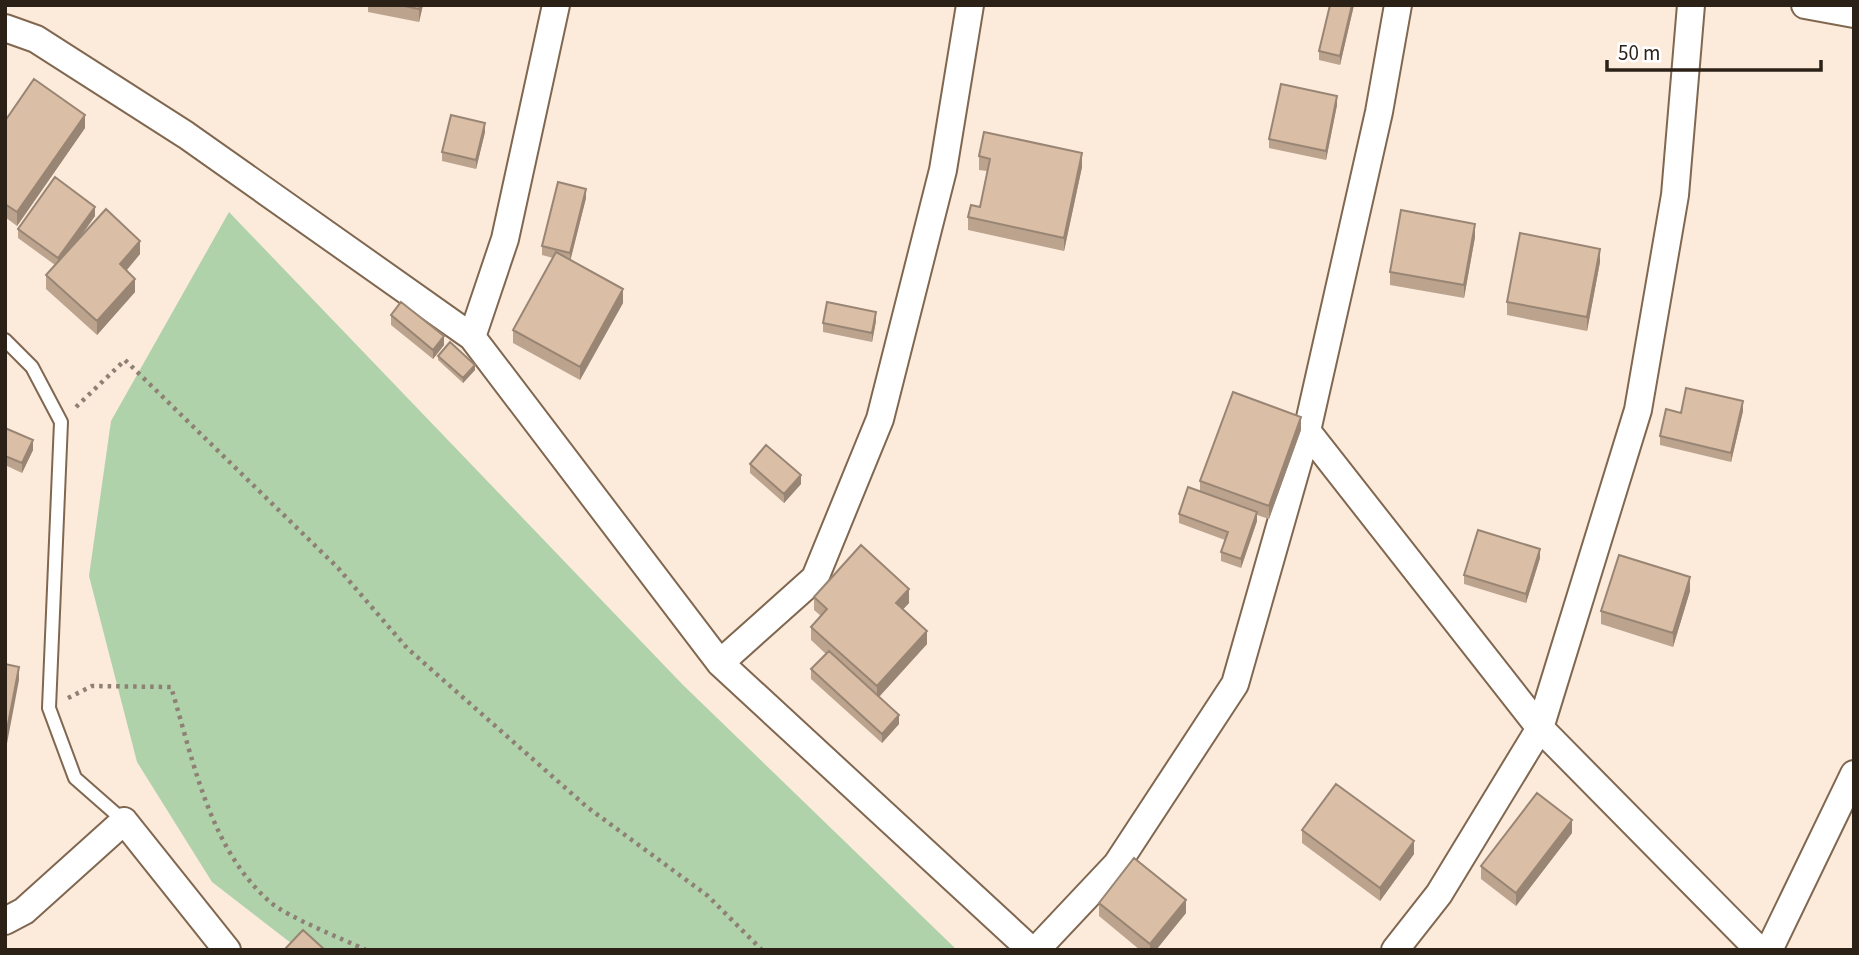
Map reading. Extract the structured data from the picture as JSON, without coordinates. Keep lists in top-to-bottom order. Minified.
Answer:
{"scale_bar":"50 m"}
